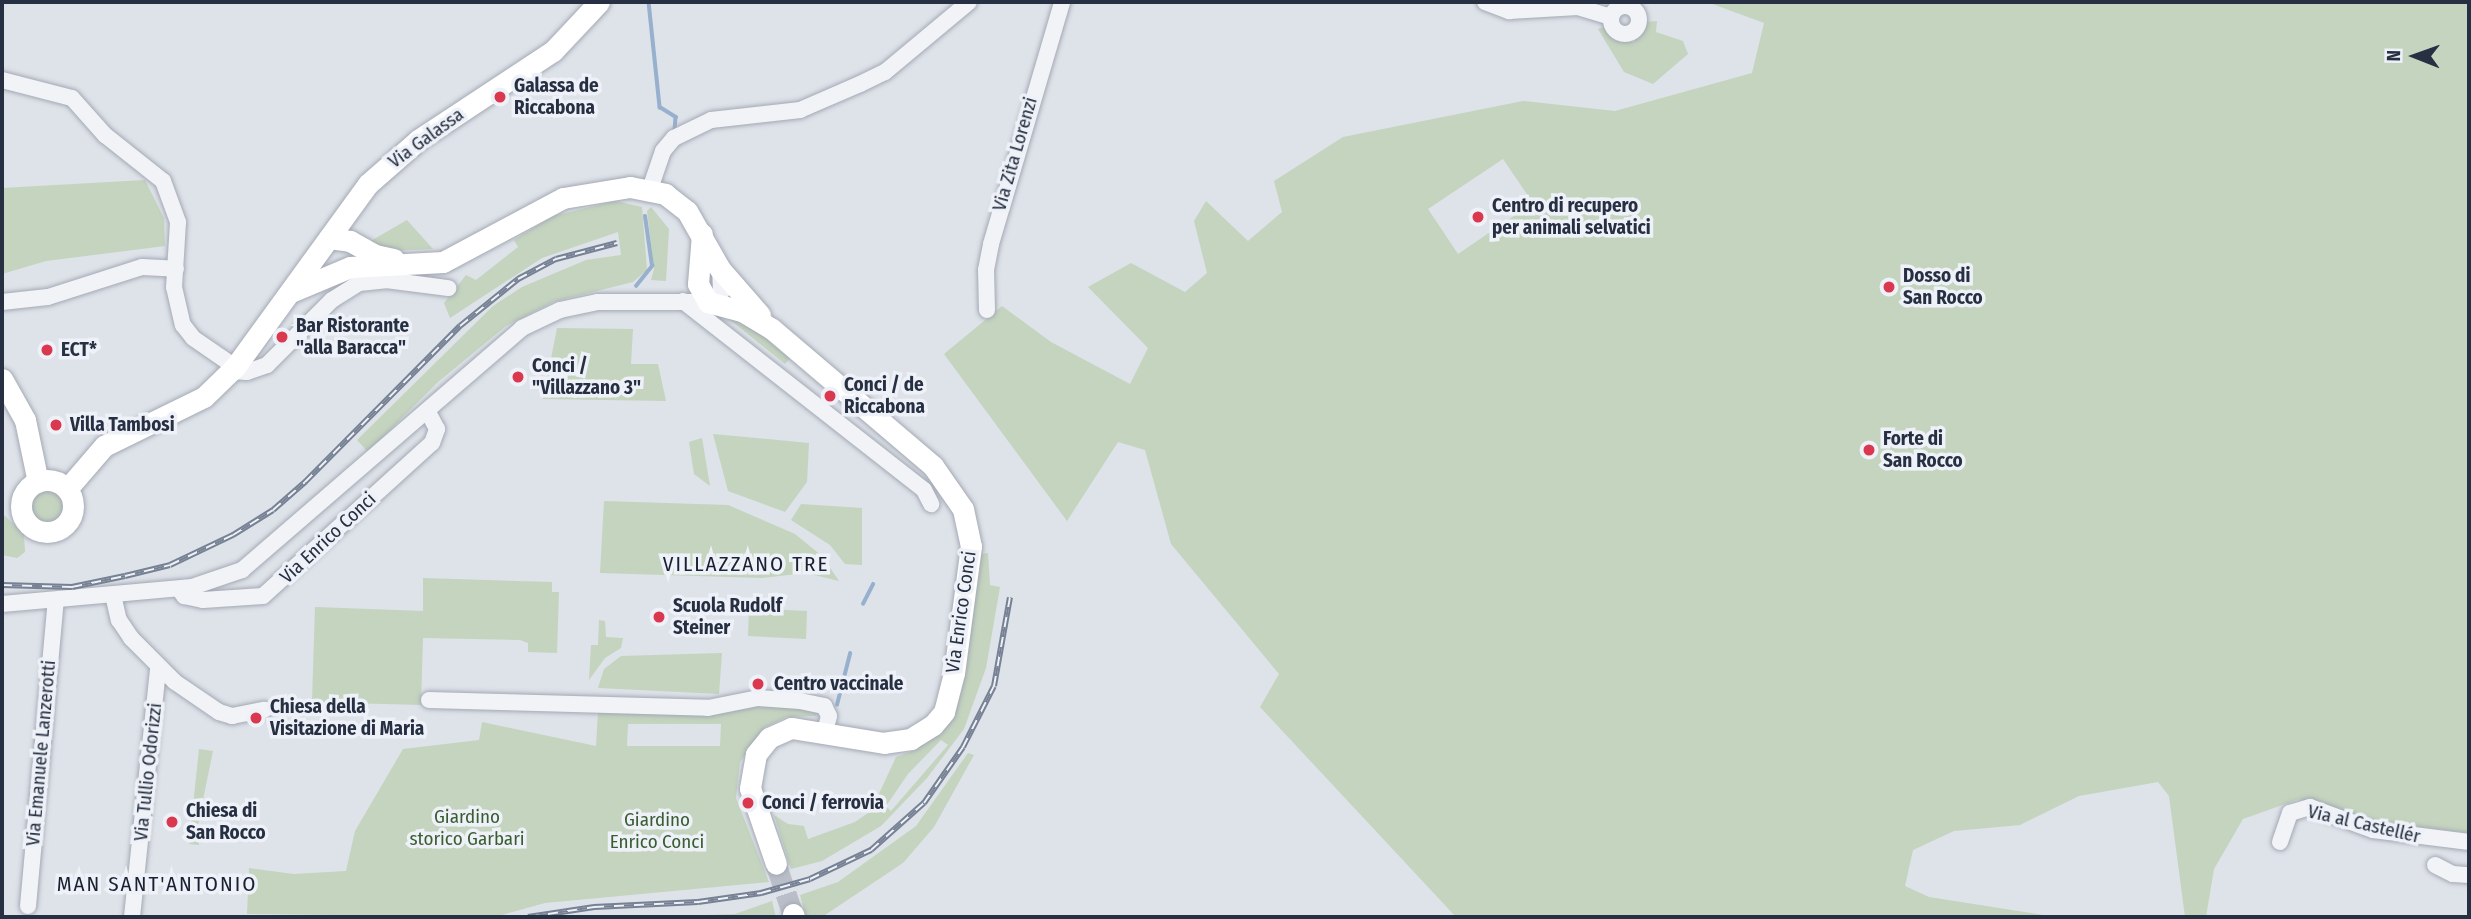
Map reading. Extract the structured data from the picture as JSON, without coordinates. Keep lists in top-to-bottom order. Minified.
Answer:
{"streets":{"main road":["Via Galassa","Via Enrico Conci"],"street":["Via Zita Lorenzi","Via Emanuele Lanzerotti","Via Tullio Odorizzi","Via al Castellér"]},"crossings":[["Via Enrico Conci","Via Emanuele Lanzerotti"]],"districts":["VILLAZZANO TRE","MAN SANT'ANTONIO"],"parks":["Giardino storico Garbari","Giardino Enrico Conci"],"places":["Galassa de Riccabona","Centro di recupero per animali selvatici","Dosso di San Rocco","Bar Ristorante \"alla Baracca\"","ECT*","Conci / \"Villazzano 3\"","Conci / de Riccabona","Villa Tambosi","Forte di San Rocco","Scuola Rudolf Steiner","Centro vaccinale","Chiesa della Visitazione di Maria","Conci / ferrovia","Chiesa di San Rocco"],"north":"left"}
